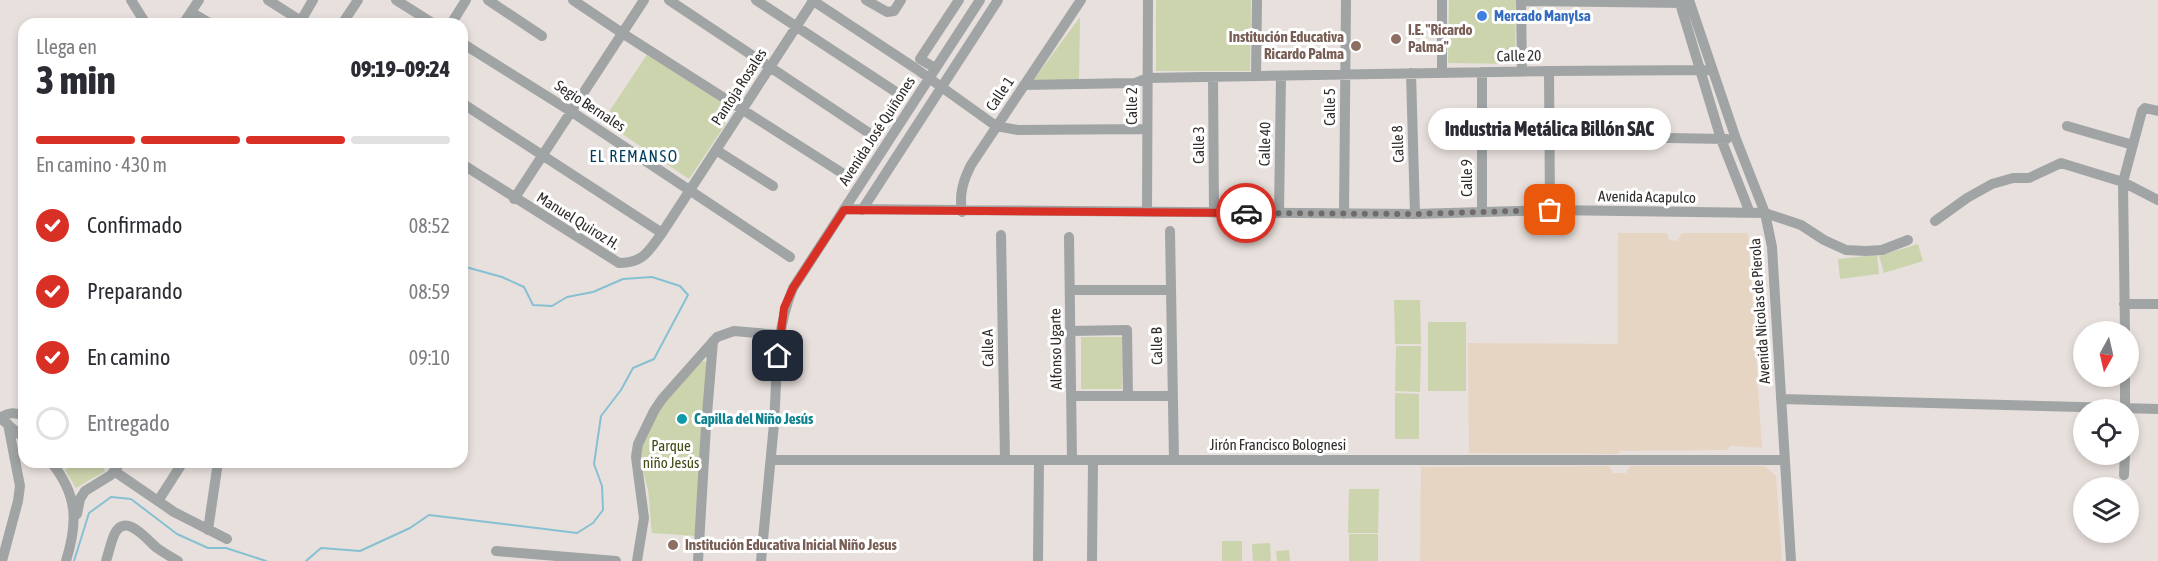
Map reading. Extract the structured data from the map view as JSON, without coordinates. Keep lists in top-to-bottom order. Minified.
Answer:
{"streets":{"street":["Calle 20","Pantoja Rosales","Calle 1","Segio Bernales","Calle 2","Calle 5","Avenida José Quiñones","Calle 40","Calle 8","Calle 3","Calle 9","Avenida Acapulco","Manuel Quiroz H.","Avenida Nicolas de Pierola","Calle B","Calle A","Alfonso Ugarte","Jirón Francisco Bolognesi"]},"crossings":[["Calle 20","Calle 1"],["Calle 20","Calle 2"],["Calle 20","Calle 5"],["Calle 20","Calle 40"],["Calle 20","Calle 8"],["Calle 20","Calle 3"],["Calle 20","Calle 9"],["Calle 20","Avenida Nicolas de Pierola"],["Pantoja Rosales","Segio Bernales"],["Pantoja Rosales","Manuel Quiroz H."],["Calle 1","Avenida Acapulco"],["Segio Bernales","Manuel Quiroz H."],["Calle 2","Avenida Acapulco"],["Calle 5","Avenida Acapulco"],["Avenida José Quiñones","Avenida Acapulco"],["Avenida José Quiñones","Jirón Francisco Bolognesi"],["Calle 40","Avenida Acapulco"],["Calle 8","Avenida Acapulco"],["Calle 3","Avenida Acapulco"],["Calle 9","Avenida Acapulco"],["Avenida Acapulco","Avenida Nicolas de Pierola"],["Avenida Nicolas de Pierola","Jirón Francisco Bolognesi"],["Calle B","Jirón Francisco Bolognesi"],["Calle A","Jirón Francisco Bolognesi"],["Alfonso Ugarte","Jirón Francisco Bolognesi"]],"districts":["EL REMANSO"],"parks":["Parque niño Jesús"],"places":["Mercado Manylsa","I.E. \"Ricardo Palma\"","Institución Educativa Ricardo Palma","Industria Metálica Billón SAC","Capilla del Niño Jesús","Institución Educativa Inicial Niño Jesus"],"north":"bottom","page":{"heading":["3 min","Llega en","09:19–09:24"],"bubble":"Industria Metálica Billón SAC","bar":"En camino · 430 m","list":[["Confirmado","08:52"],["Preparando","08:59"],["En camino","09:10"],"Entregado"]}}
